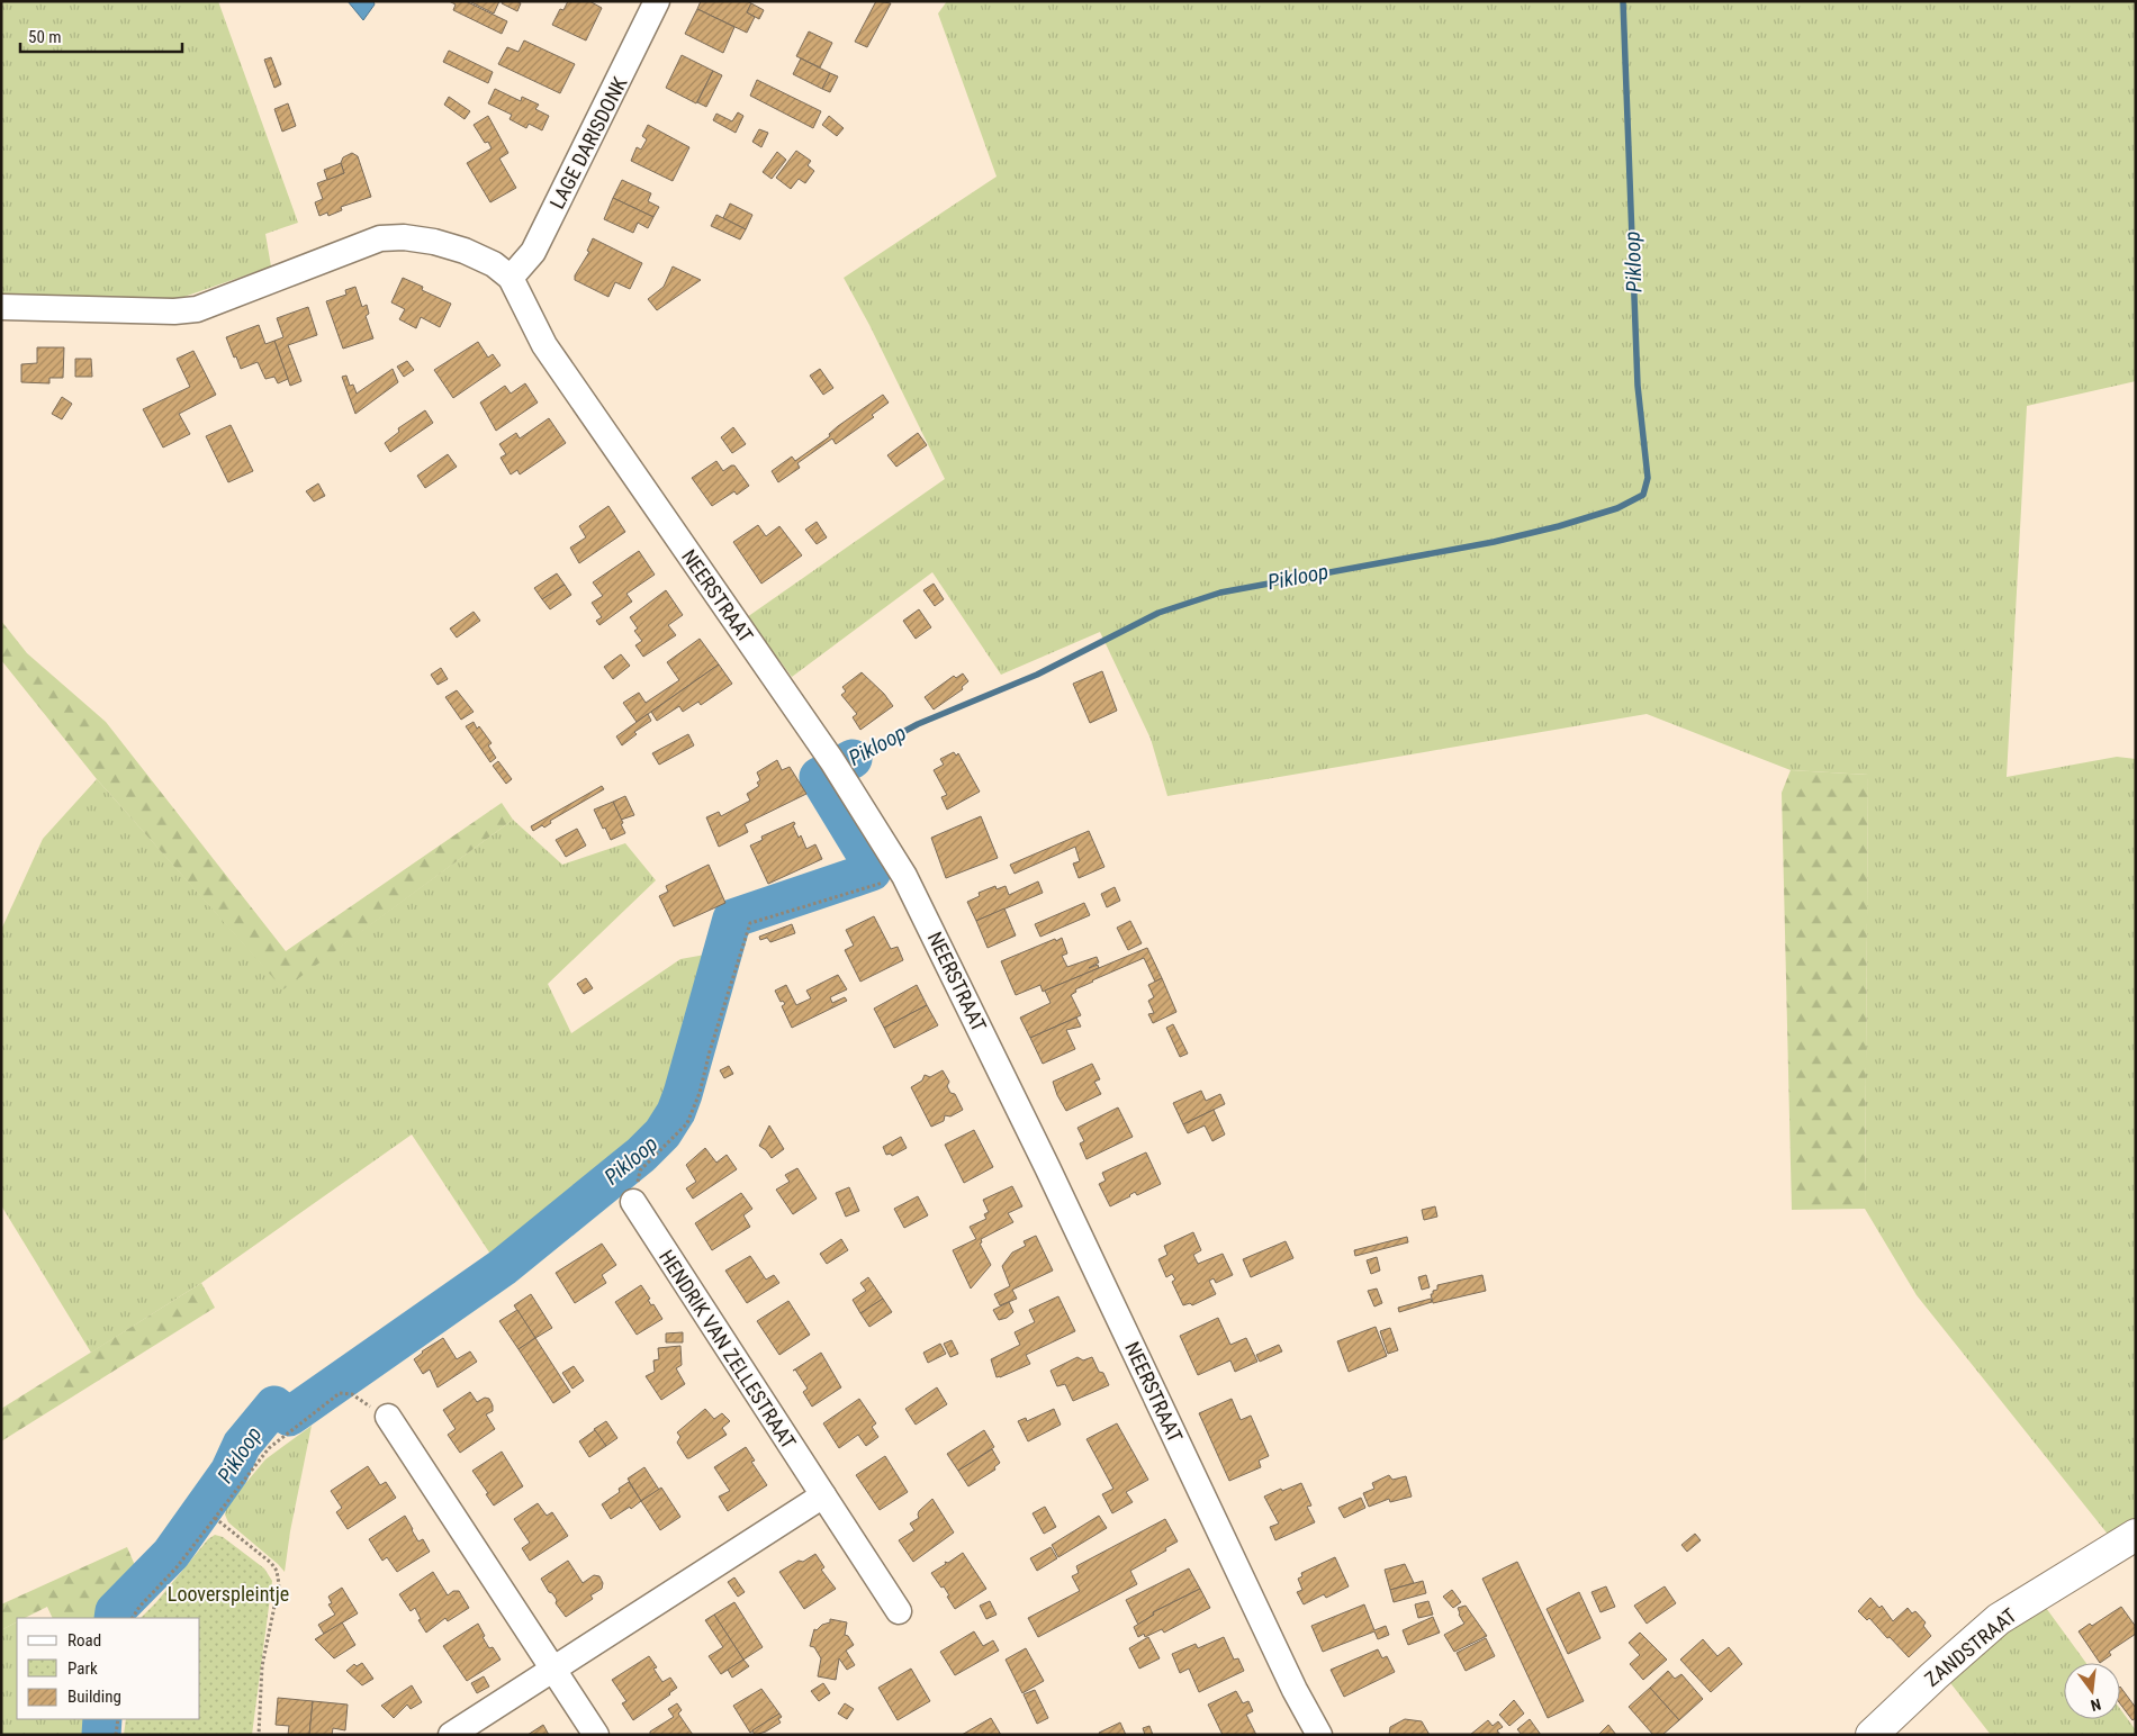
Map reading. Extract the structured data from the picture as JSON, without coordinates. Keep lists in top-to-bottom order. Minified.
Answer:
{"streets":{"street":["LAGE DARISDONK","NEERSTRAAT","HENDRIK VAN ZELLESTRAAT","ZANDSTRAAT"]},"crossings":[["LAGE DARISDONK","NEERSTRAAT"]],"water":["Pikloop"],"parks":["Looverspleintje"],"legend":["Road","Park","Building"],"scale_bar":"50 m","north":"bottom"}
